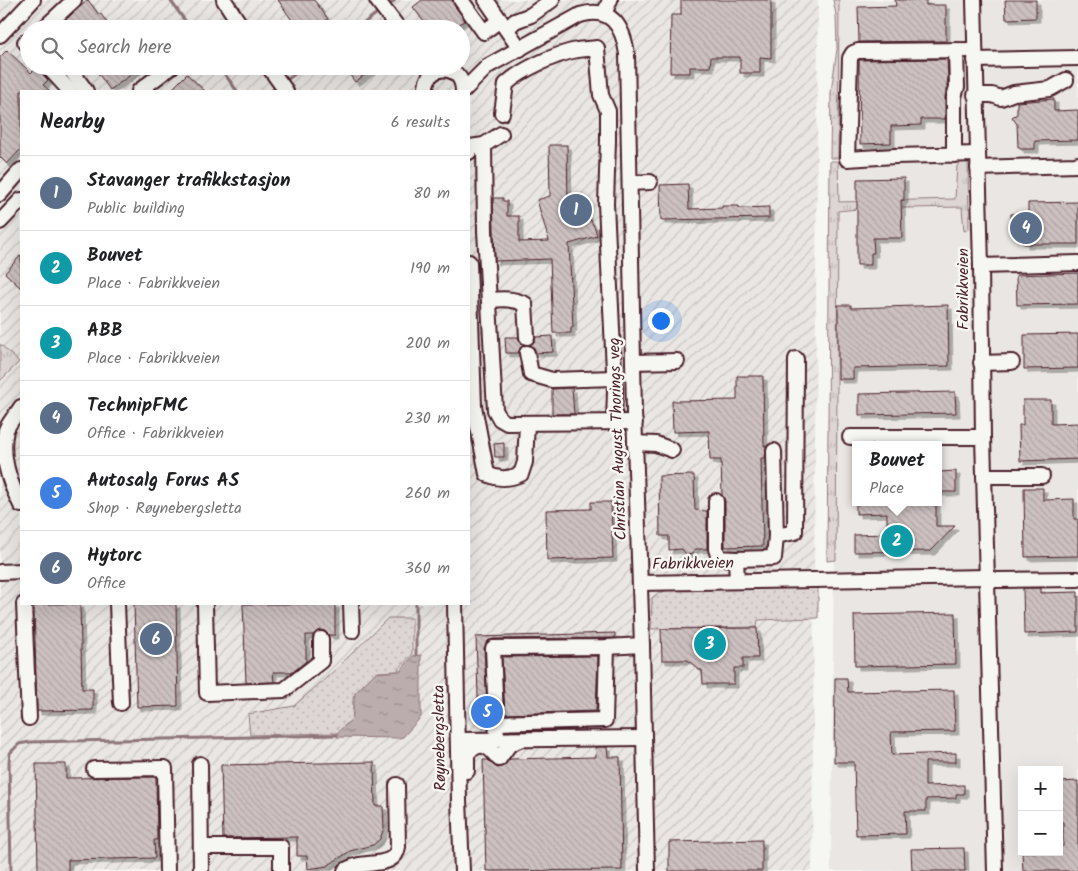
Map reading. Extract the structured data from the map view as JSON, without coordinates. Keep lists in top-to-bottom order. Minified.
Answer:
{"streets":{"street":["Fabrikkveien","Christian August Thorings veg","Røynebergsletta"]},"crossings":[["Fabrikkveien","Christian August Thorings veg"]],"page":{"search":"Search here","heading":["Nearby","6 results"],"list":[{"mark":"1","name":"Stavanger trafikkstasjon","note":"Public building","value":"80 m"},{"mark":"2","name":"Bouvet","note":"Place · Fabrikkveien","value":"190 m"},{"mark":"3","name":"ABB","note":"Place · Fabrikkveien","value":"200 m"},{"mark":"4","name":"TechnipFMC","note":"Office · Fabrikkveien","value":"230 m"},{"mark":"5","name":"Autosalg Forus AS","note":"Shop · Røynebergsletta","value":"260 m"},{"mark":"6","name":"Hytorc","note":"Office","value":"360 m"}],"pins":["1","4","2","6","3","5"],"popup":["Bouvet","Place"],"map_buttons":["+","−"]}}
